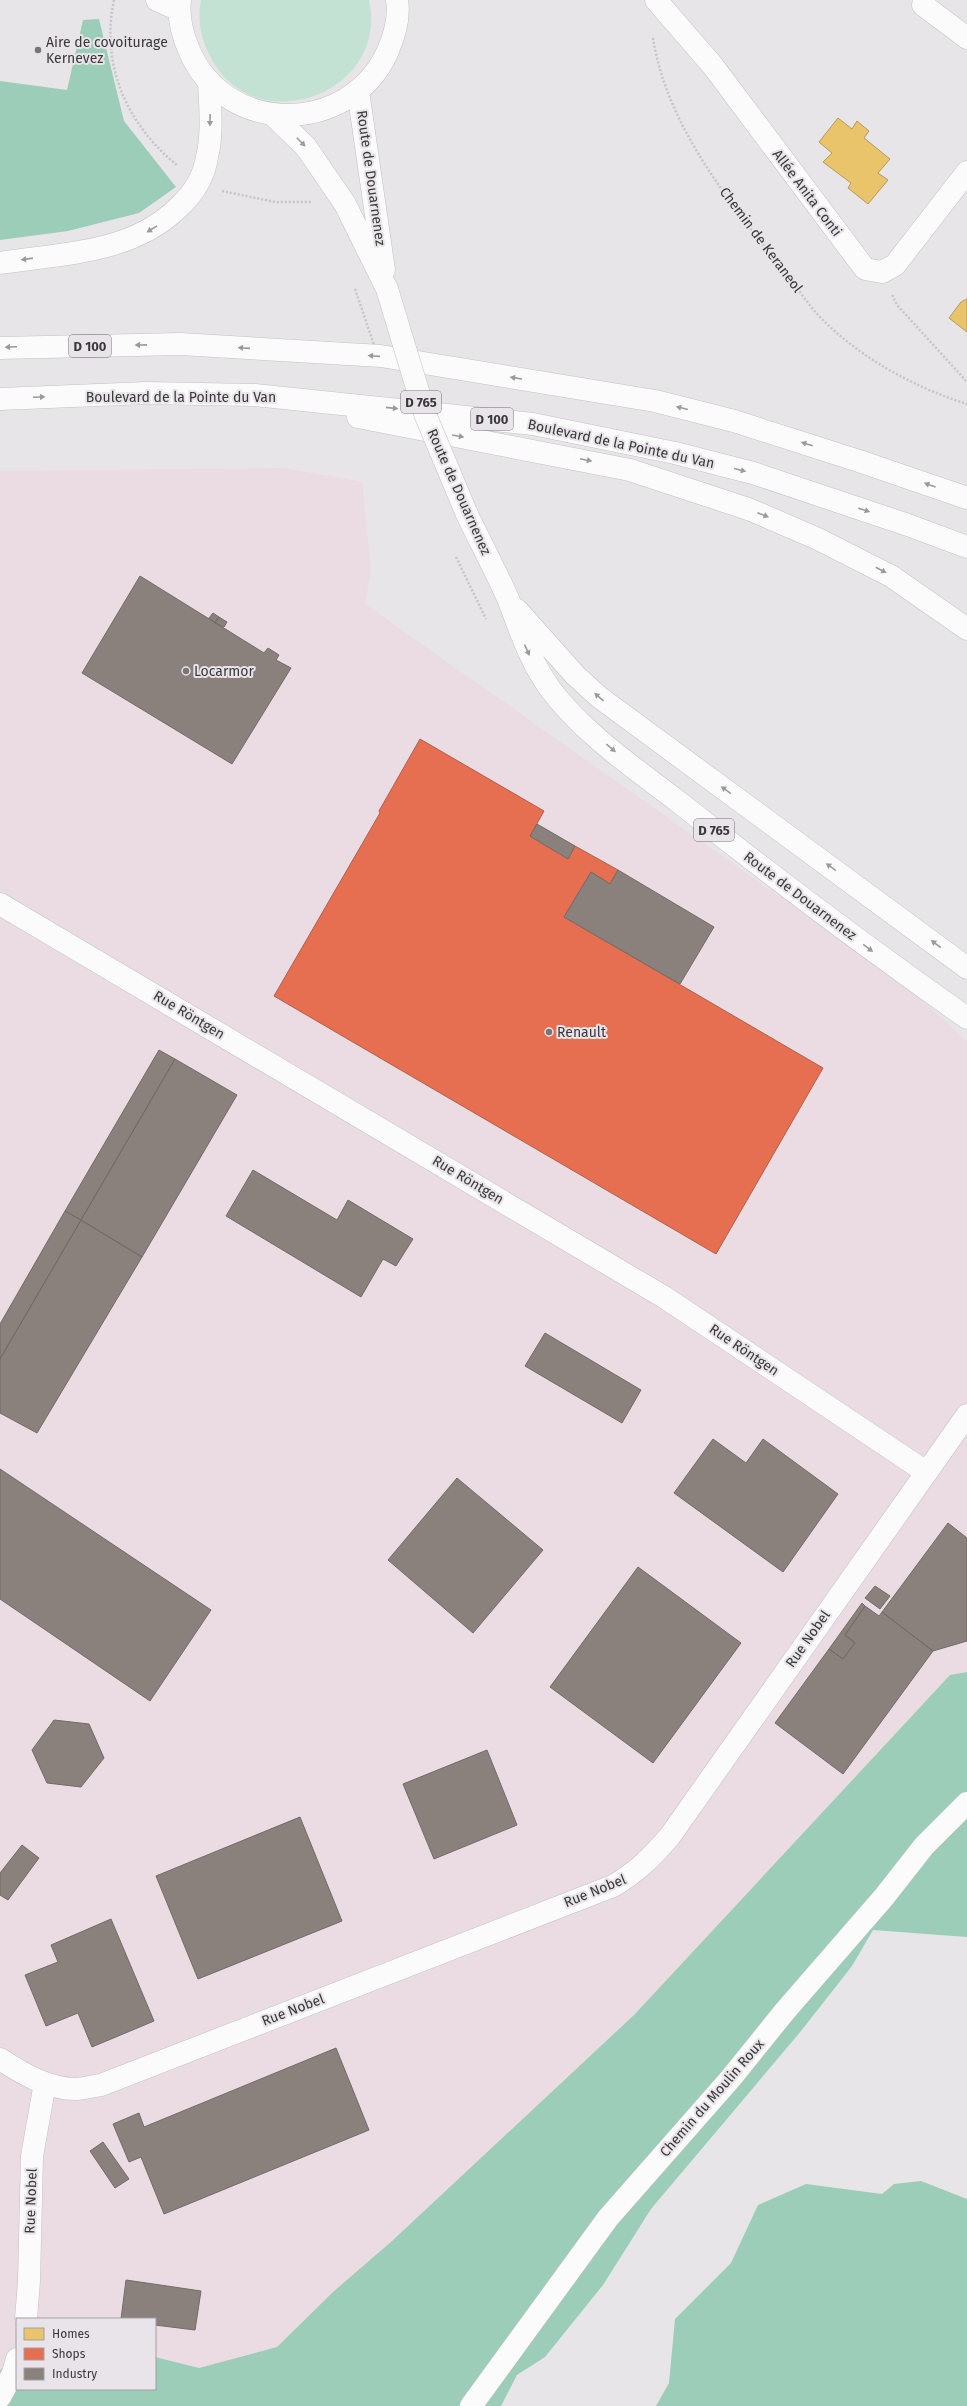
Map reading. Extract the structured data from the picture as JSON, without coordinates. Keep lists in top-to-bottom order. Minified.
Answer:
{"streets":{"main road":["Route de Douarnenez","Allée Anita Conti","D 100","Boulevard de la Pointe du Van","D 765","Rue Röntgen","Rue Nobel","Chemin du Moulin Roux"],"path":["Chemin de Keraneol"]},"crossings":[["Rue Röntgen","Rue Nobel"]],"places":["Aire de covoiturage Kernevez","Locarmor","Renault"],"legend":["Homes","Shops","Industry"]}
